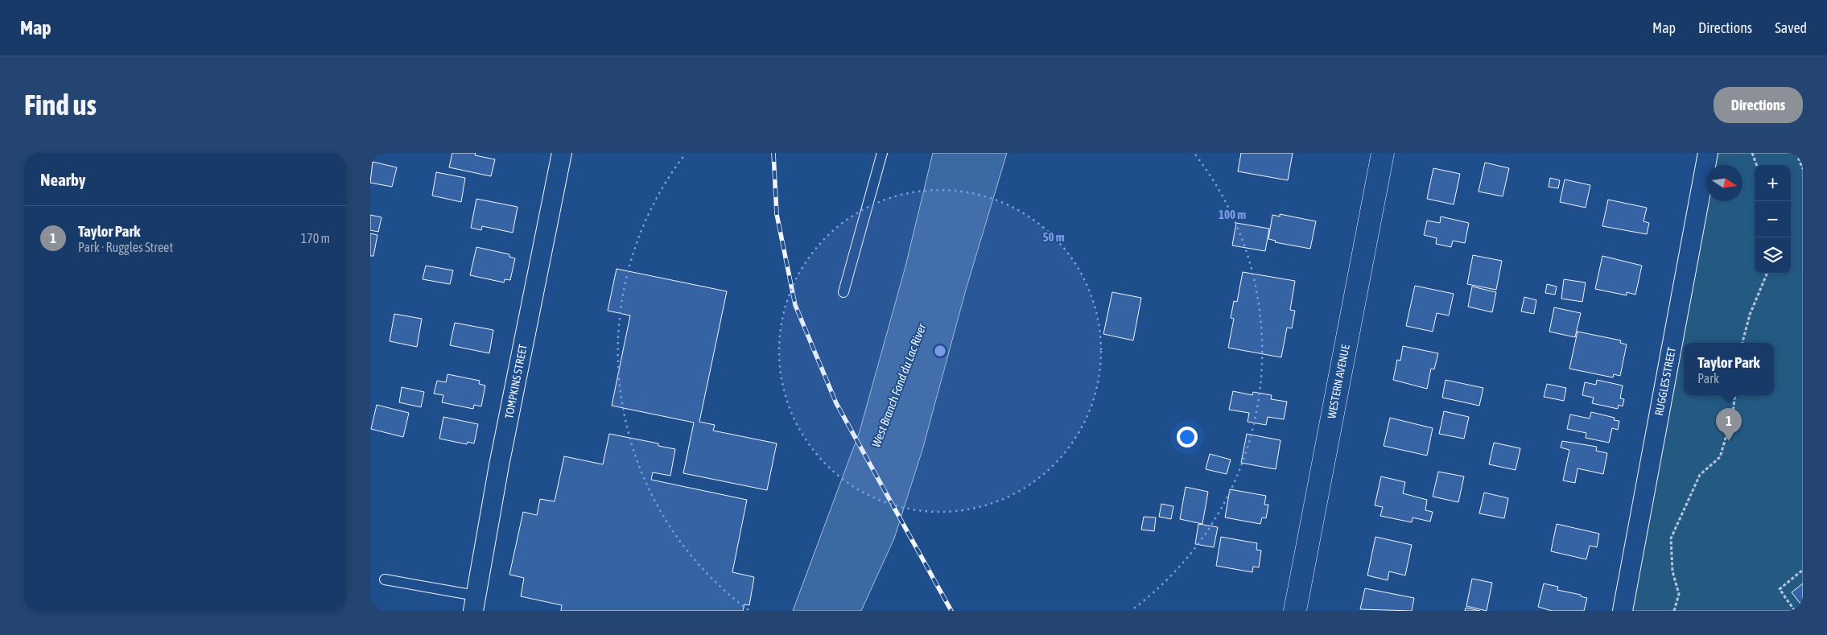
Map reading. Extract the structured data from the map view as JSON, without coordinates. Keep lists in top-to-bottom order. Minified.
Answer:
{"streets":{"street":["TOMPKINS STREET","WESTERN AVENUE","RUGGLES STREET"]},"water":["West Branch Fond du Lac River"],"north":"right","page":{"header":"Map","nav":["Map","Directions","Saved"],"buttons":"Directions","title":"Find us","heading":"Nearby","map_buttons":["+","−"],"list":[{"mark":"1","name":"Taylor Park","note":"Park · Ruggles Street","value":"170 m"}],"popup":["Taylor Park","Park"],"pins":"1"},"rings":["100 m","50 m"]}
